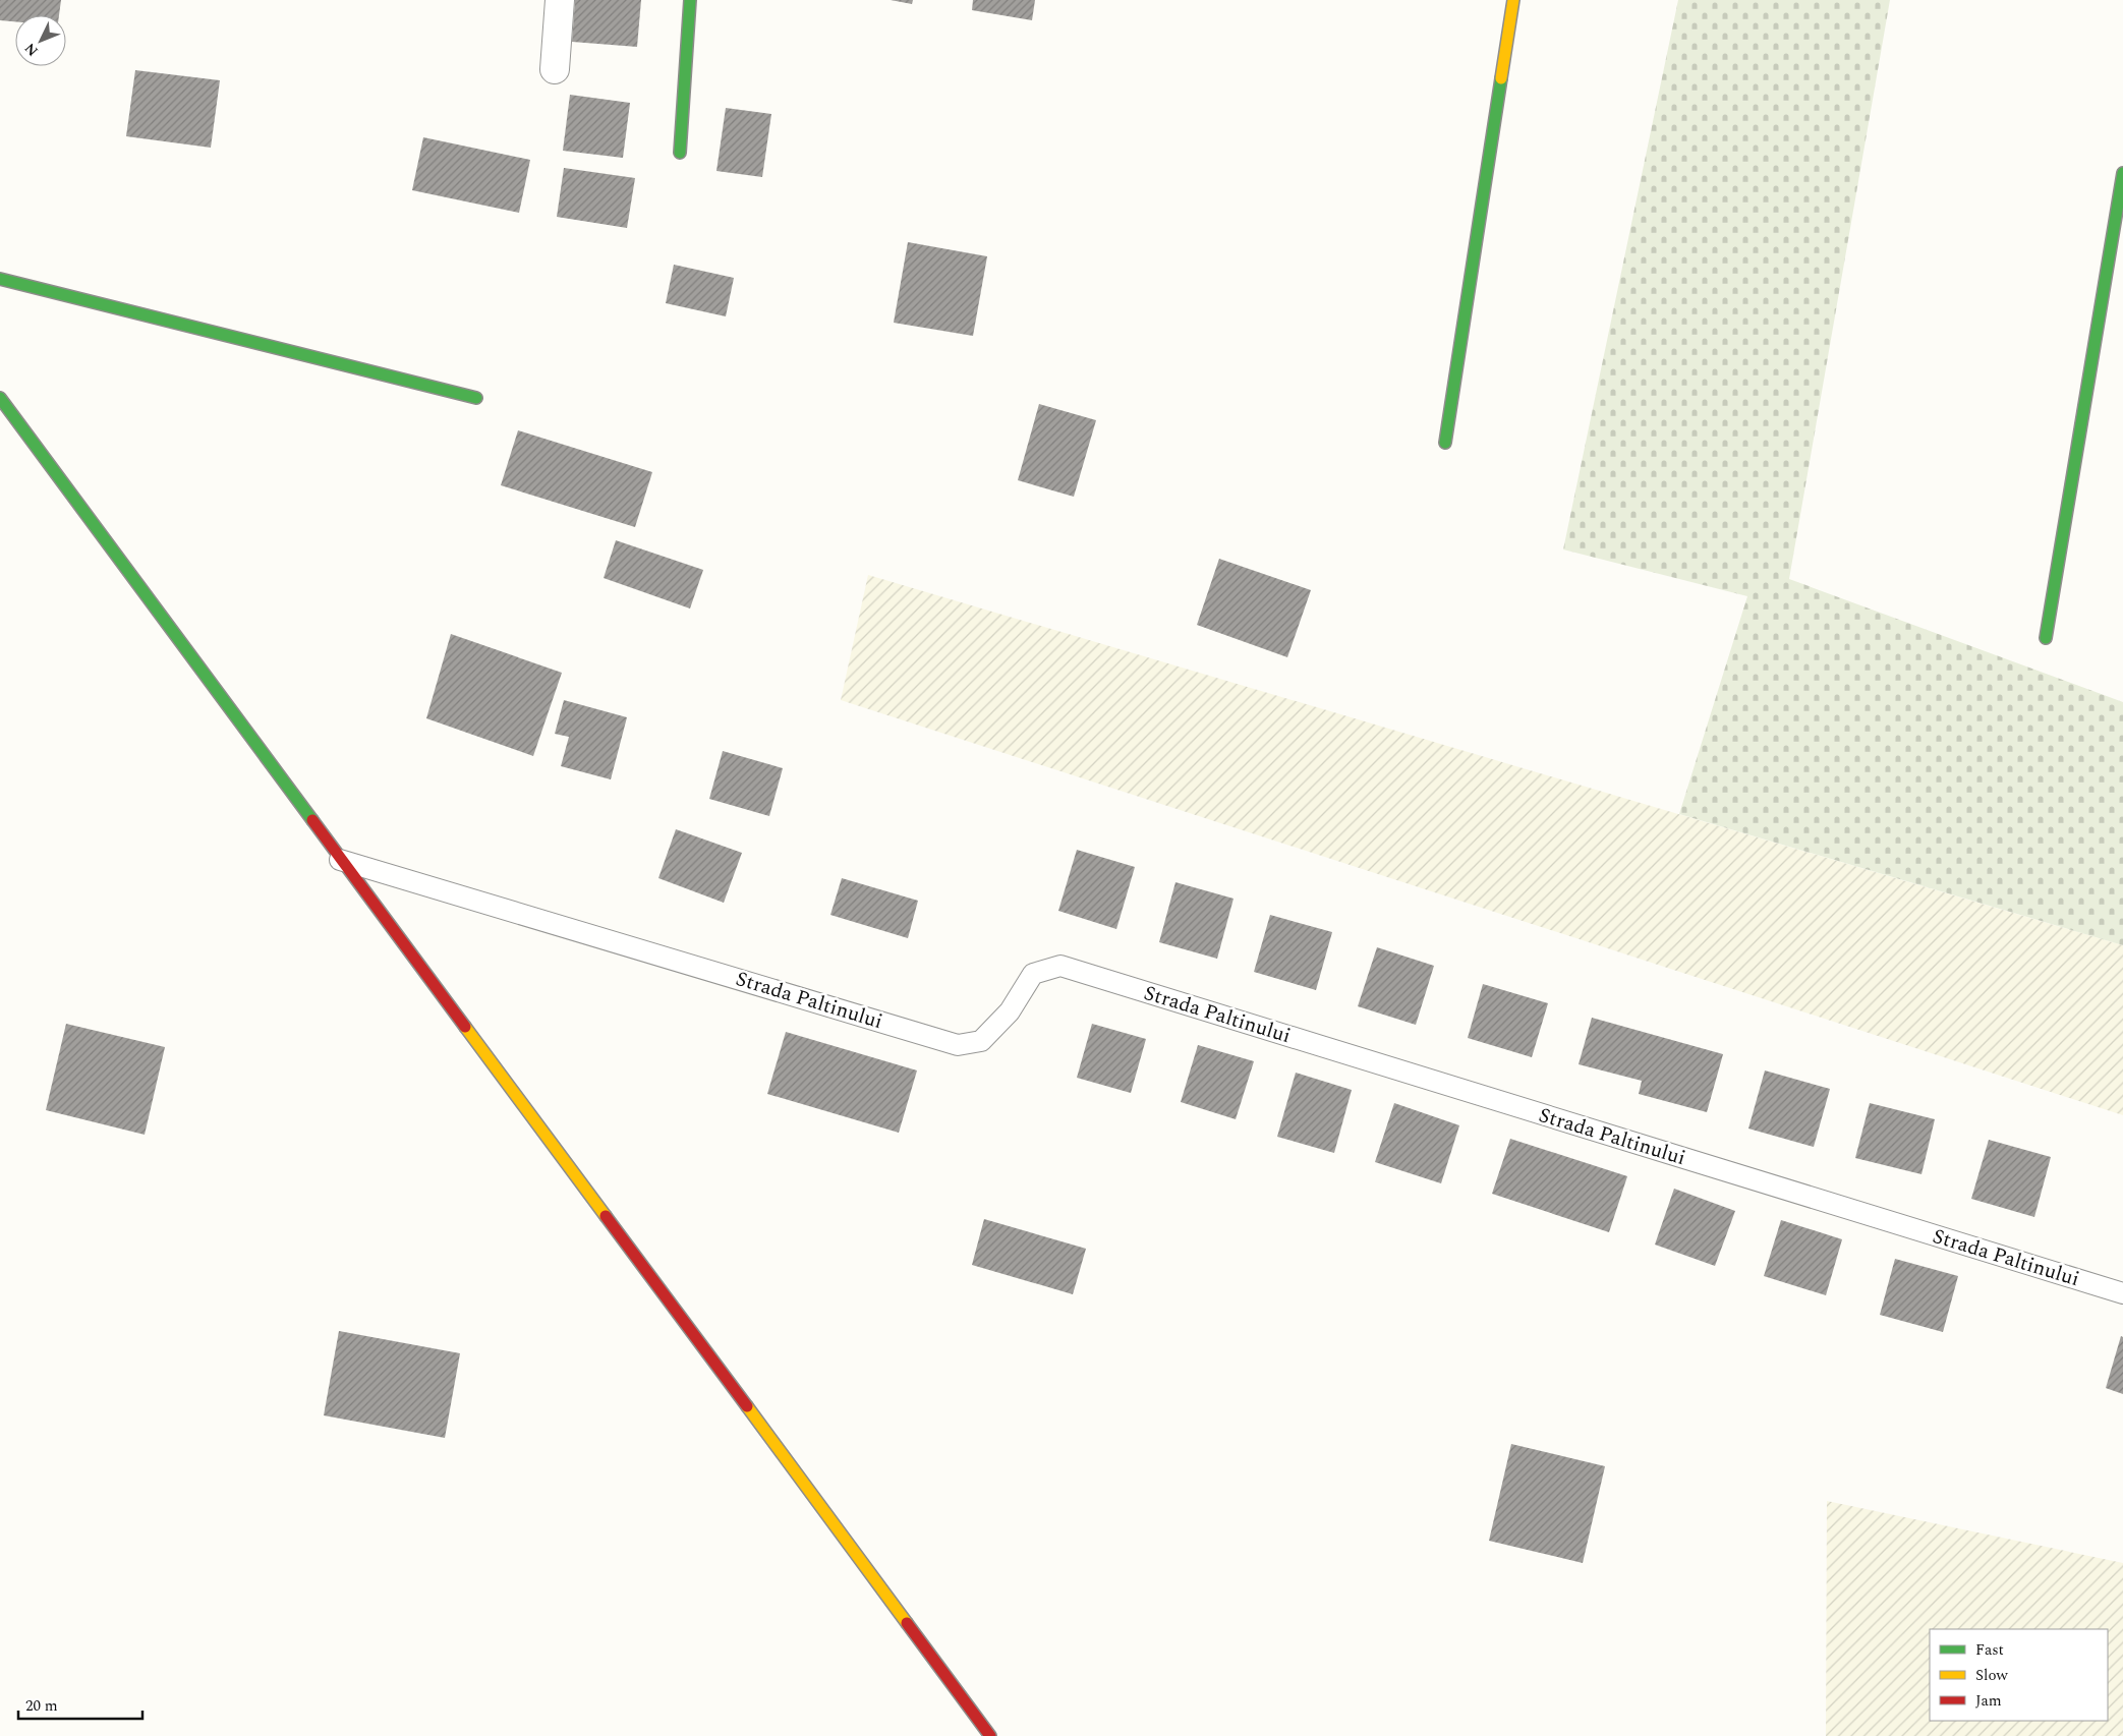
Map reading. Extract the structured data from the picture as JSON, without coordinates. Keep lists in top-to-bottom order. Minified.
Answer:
{"streets":{"lane":["Strada Paltinului"]},"legend":["Fast","Slow","Jam"],"scale_bar":"20 m","north":"bottom left"}
